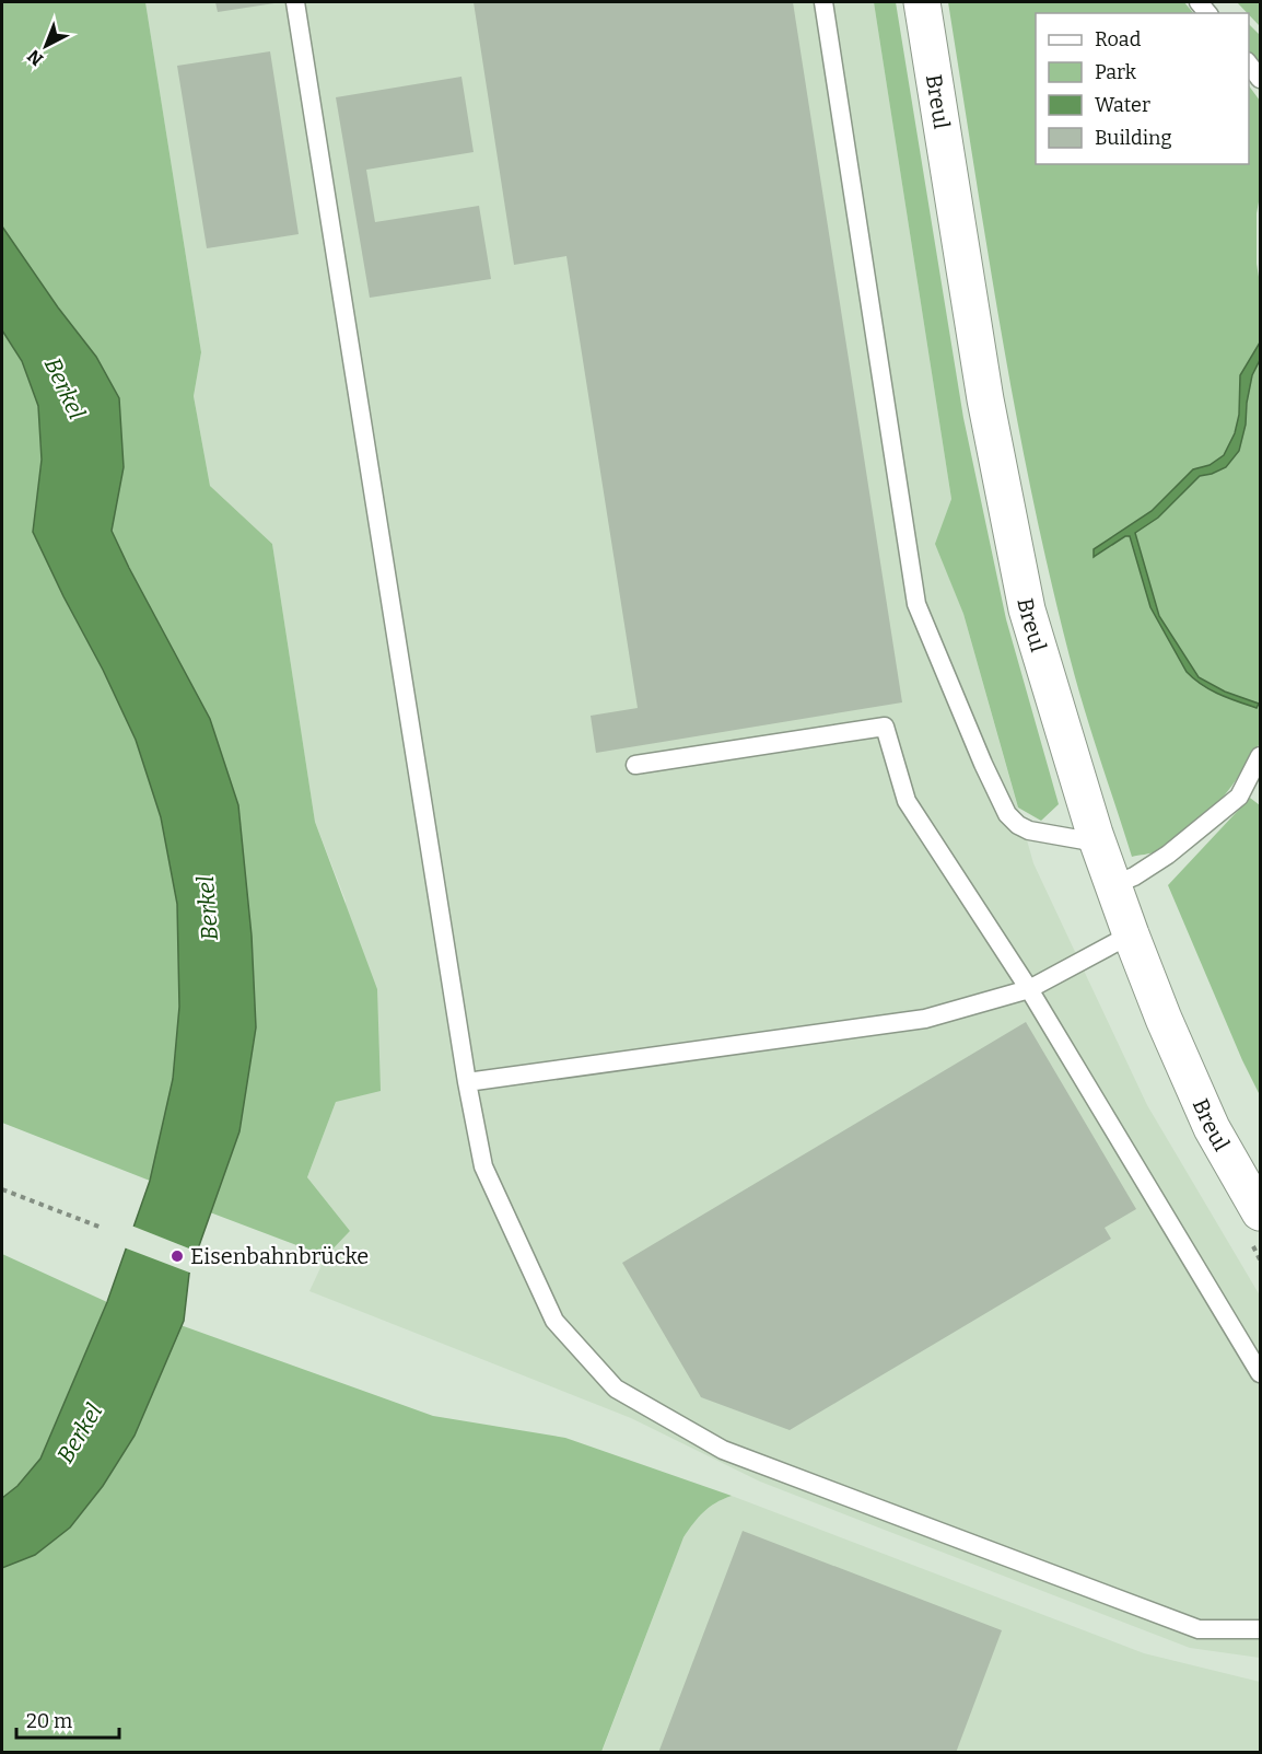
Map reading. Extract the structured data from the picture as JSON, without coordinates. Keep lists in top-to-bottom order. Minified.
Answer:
{"streets":{"main road":["Breul"]},"water":["Berkel"],"places":["Eisenbahnbrücke"],"legend":["Road","Park","Water","Building"],"scale_bar":"20 m","north":"bottom left"}
